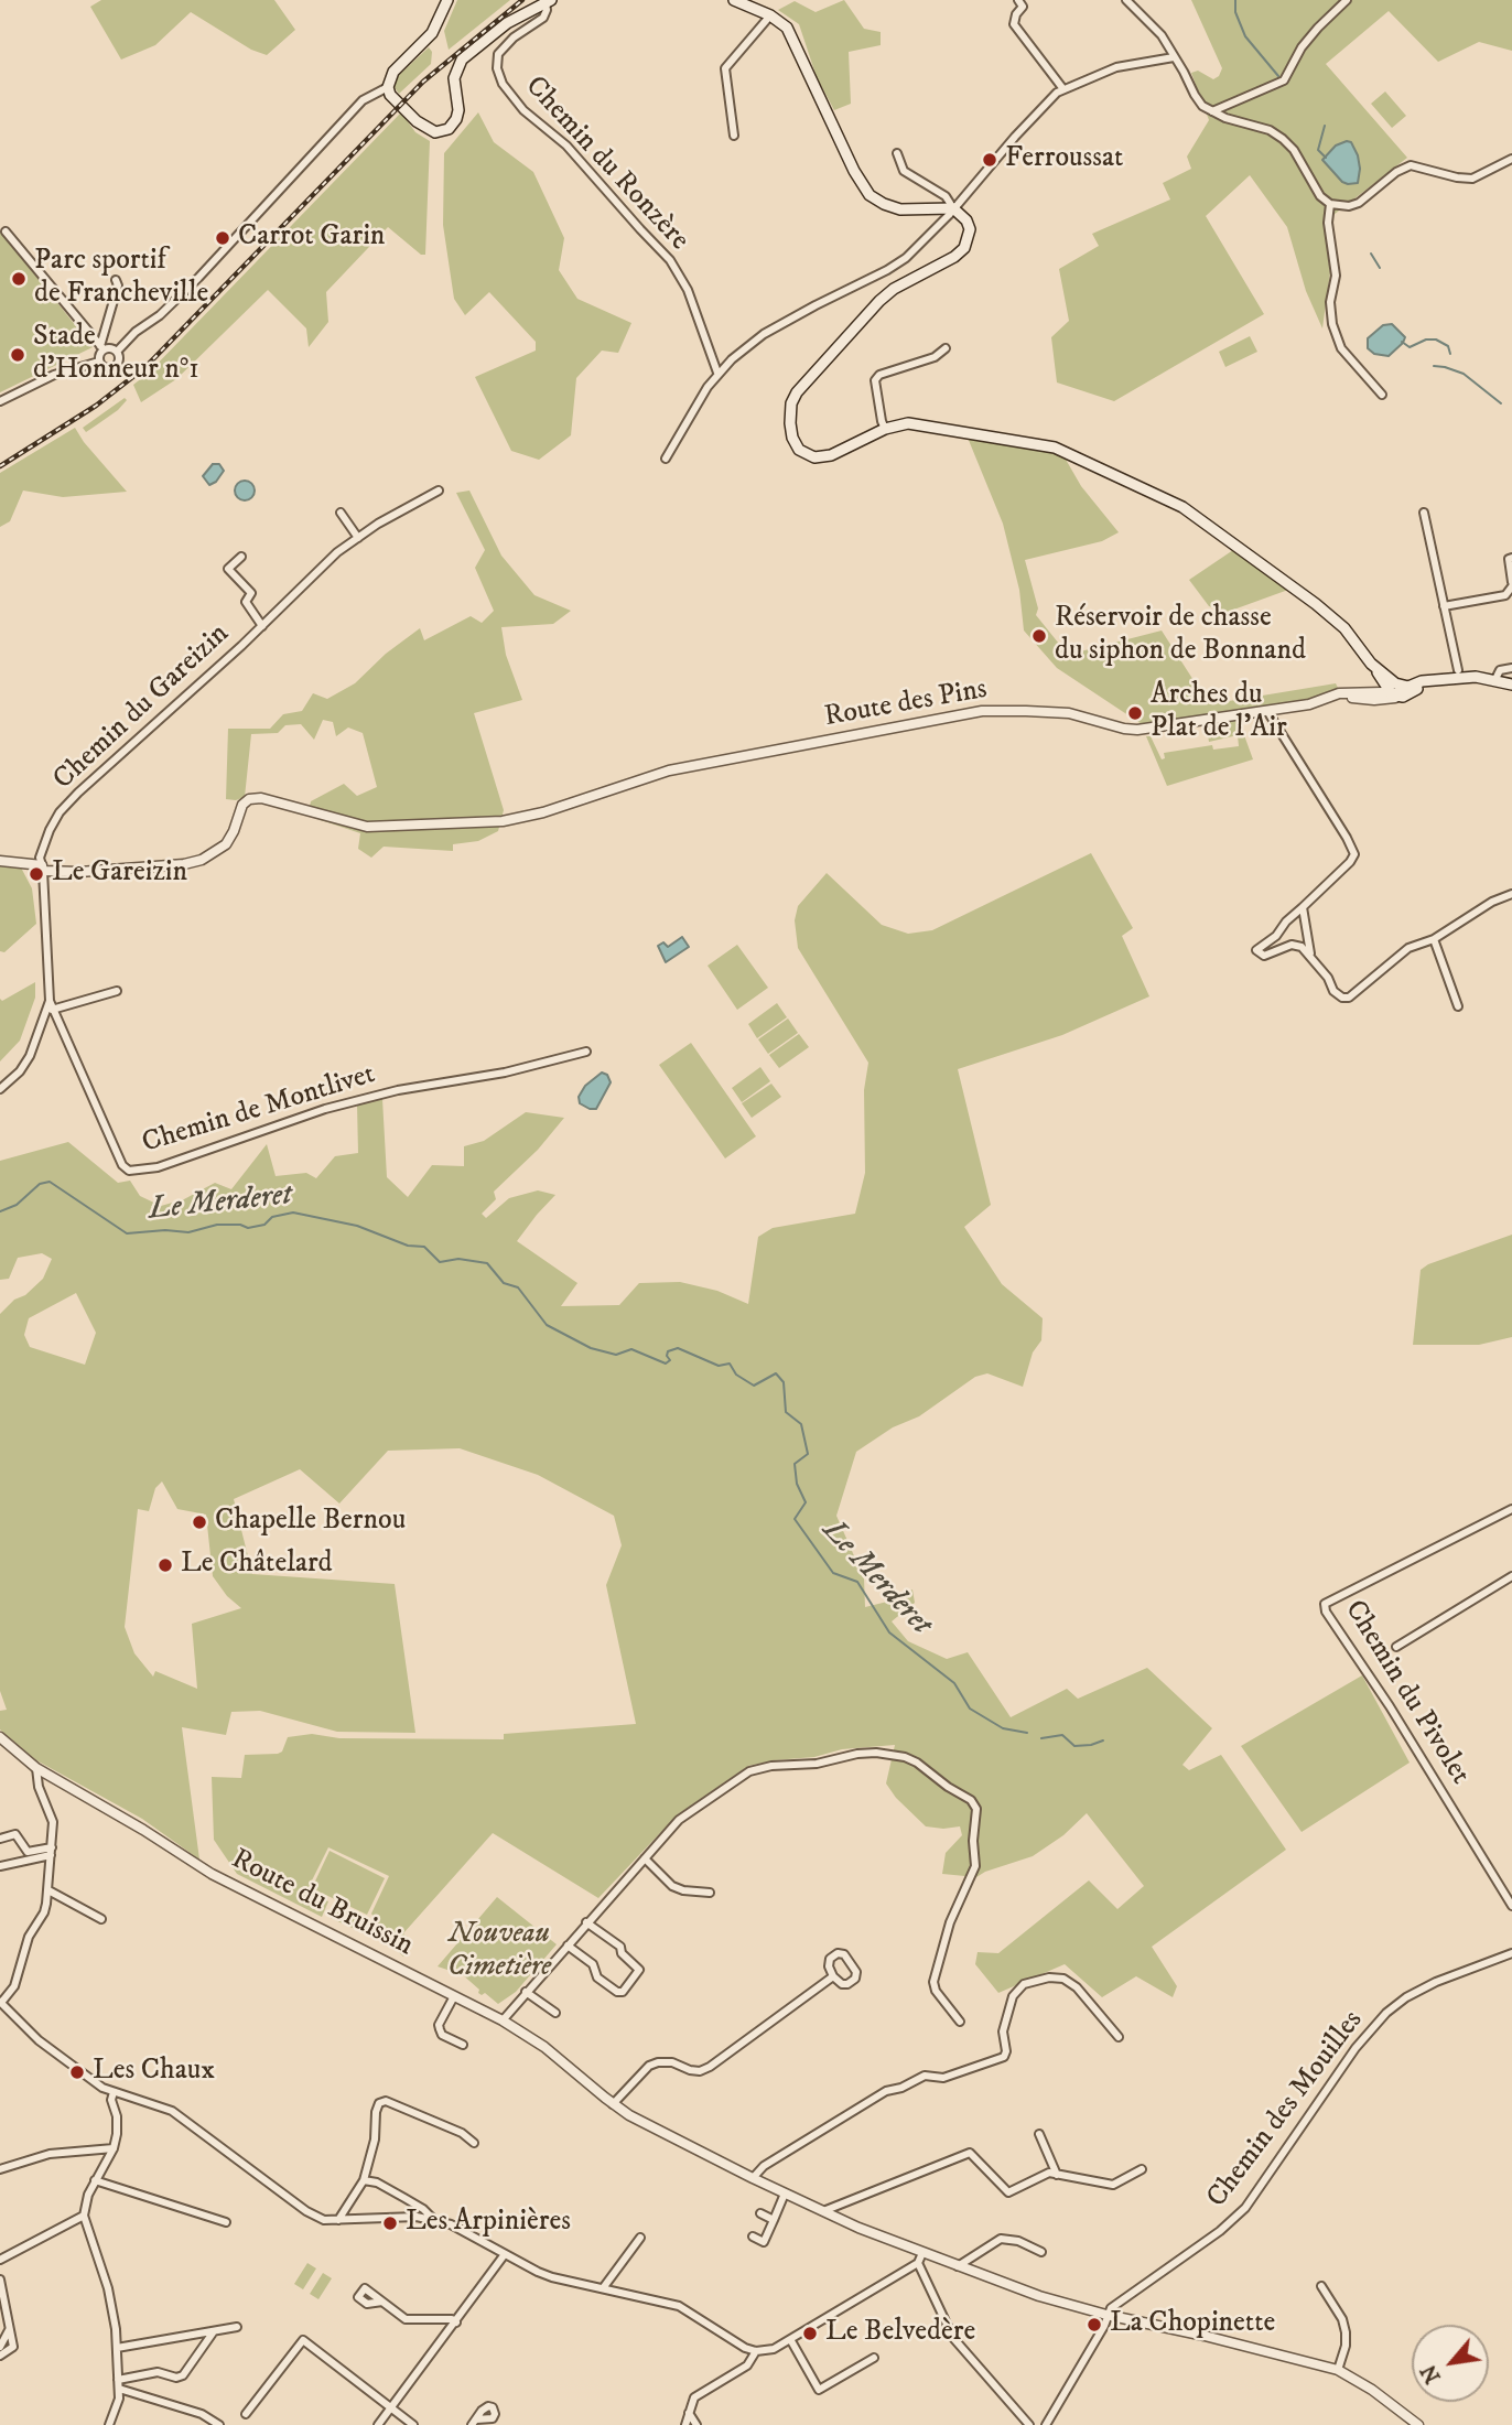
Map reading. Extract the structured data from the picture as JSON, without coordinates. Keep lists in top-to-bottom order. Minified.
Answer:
{"streets":{"street":["Chemin du Ronzère","Route des Pins","Chemin du Gareizin","Chemin de Montlivet","Chemin du Pivolet","Route du Bruissin","Chemin des Mouilles"]},"crossings":[["Route des Pins","Chemin du Gareizin"],["Chemin du Gareizin","Chemin de Montlivet"],["Route du Bruissin","Chemin des Mouilles"]],"water":["Le Merderet"],"parks":["Nouveau Cimetière"],"places":["Ferroussat","Carrot Garin","Parc sportif de Francheville","Stade d'Honneur n°1","Réservoir de chasse du siphon de Bonnand","Arches du Plat de l'Air","Le Gareizin","Chapelle Bernou","Le Châtelard","Les Chaux","Les Arpinières","La Chopinette","Le Belvedère"],"north":"bottom left"}
